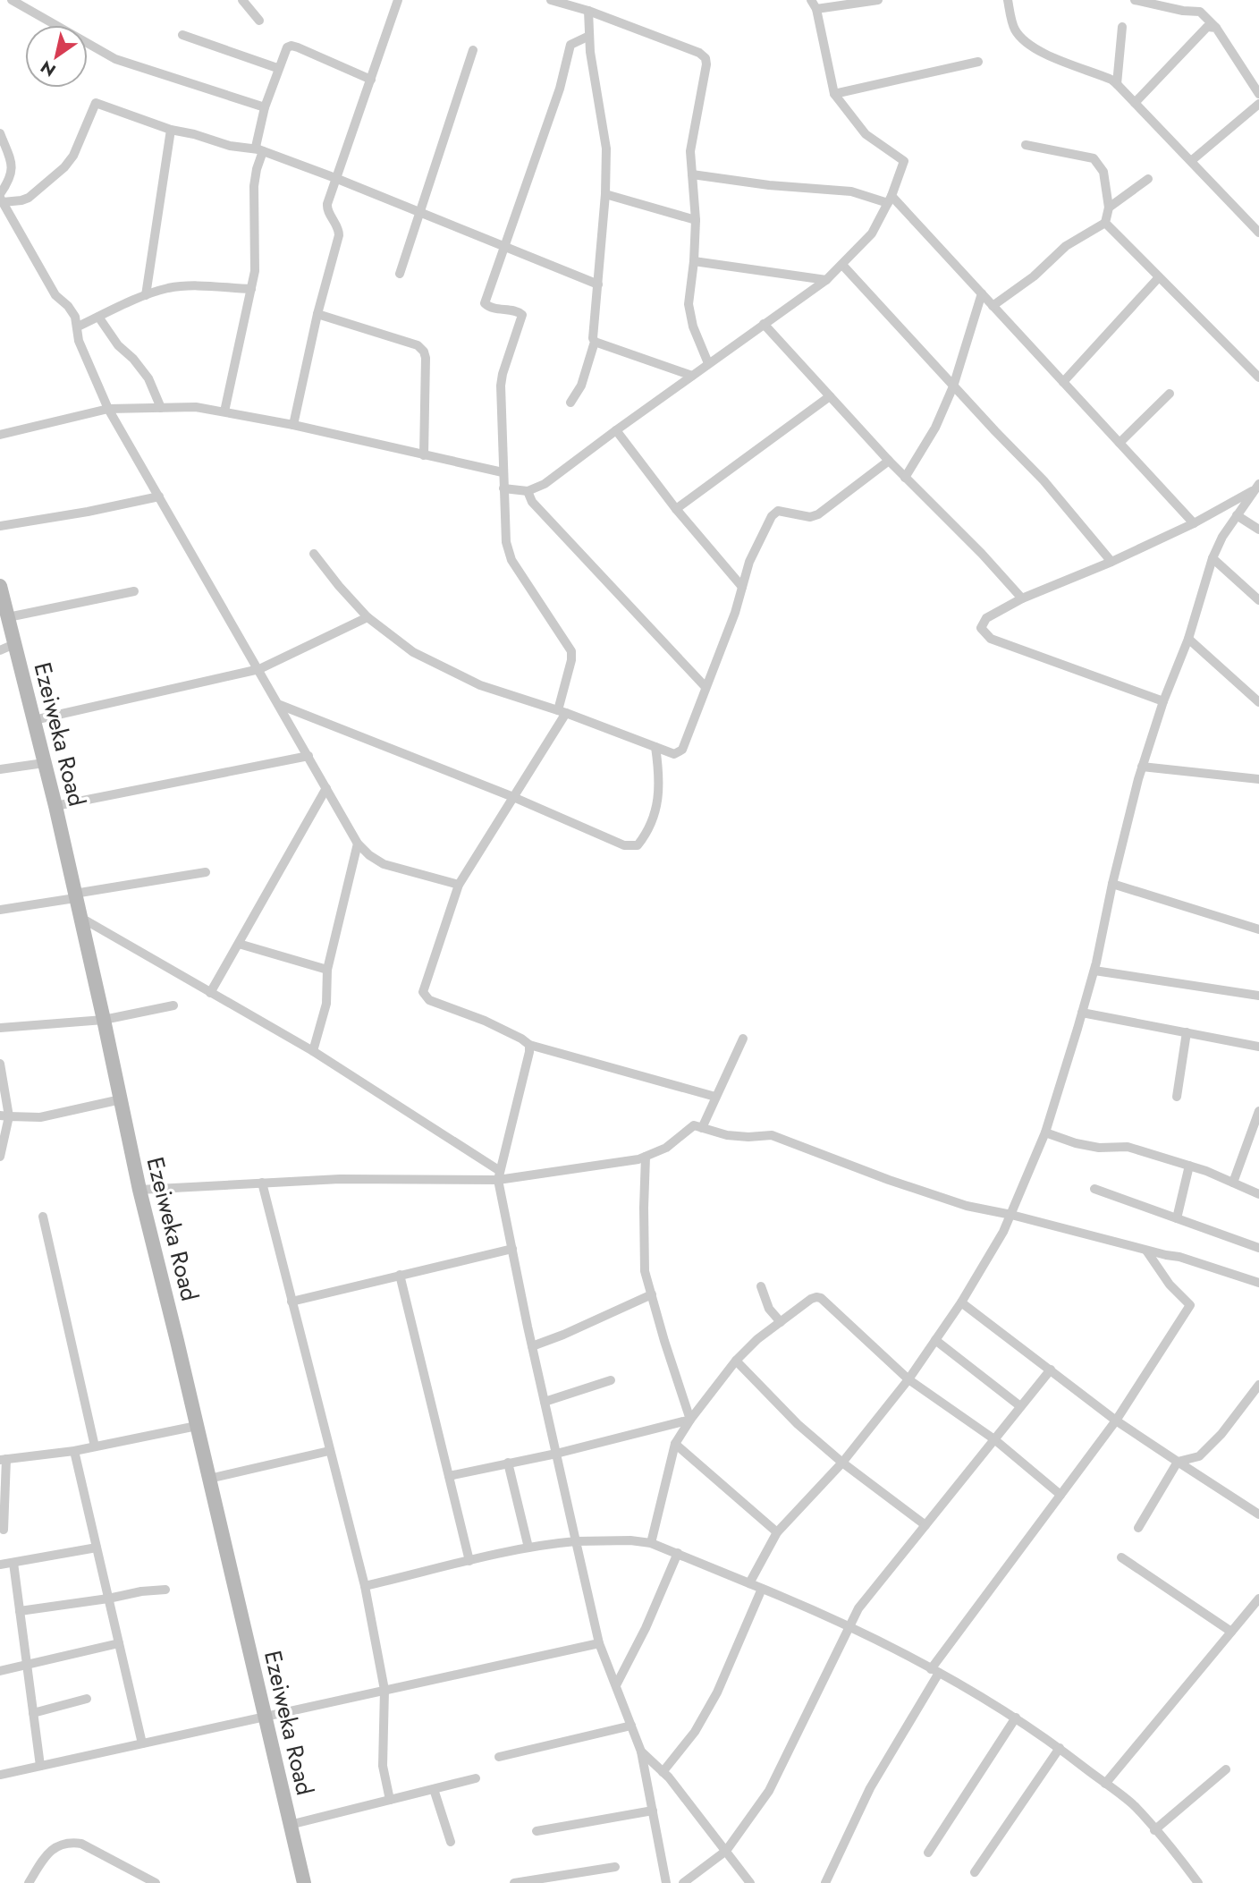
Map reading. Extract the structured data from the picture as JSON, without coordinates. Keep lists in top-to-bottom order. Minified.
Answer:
{"streets":{"main road":["Ezeiweka Road"]},"north":"bottom left"}
